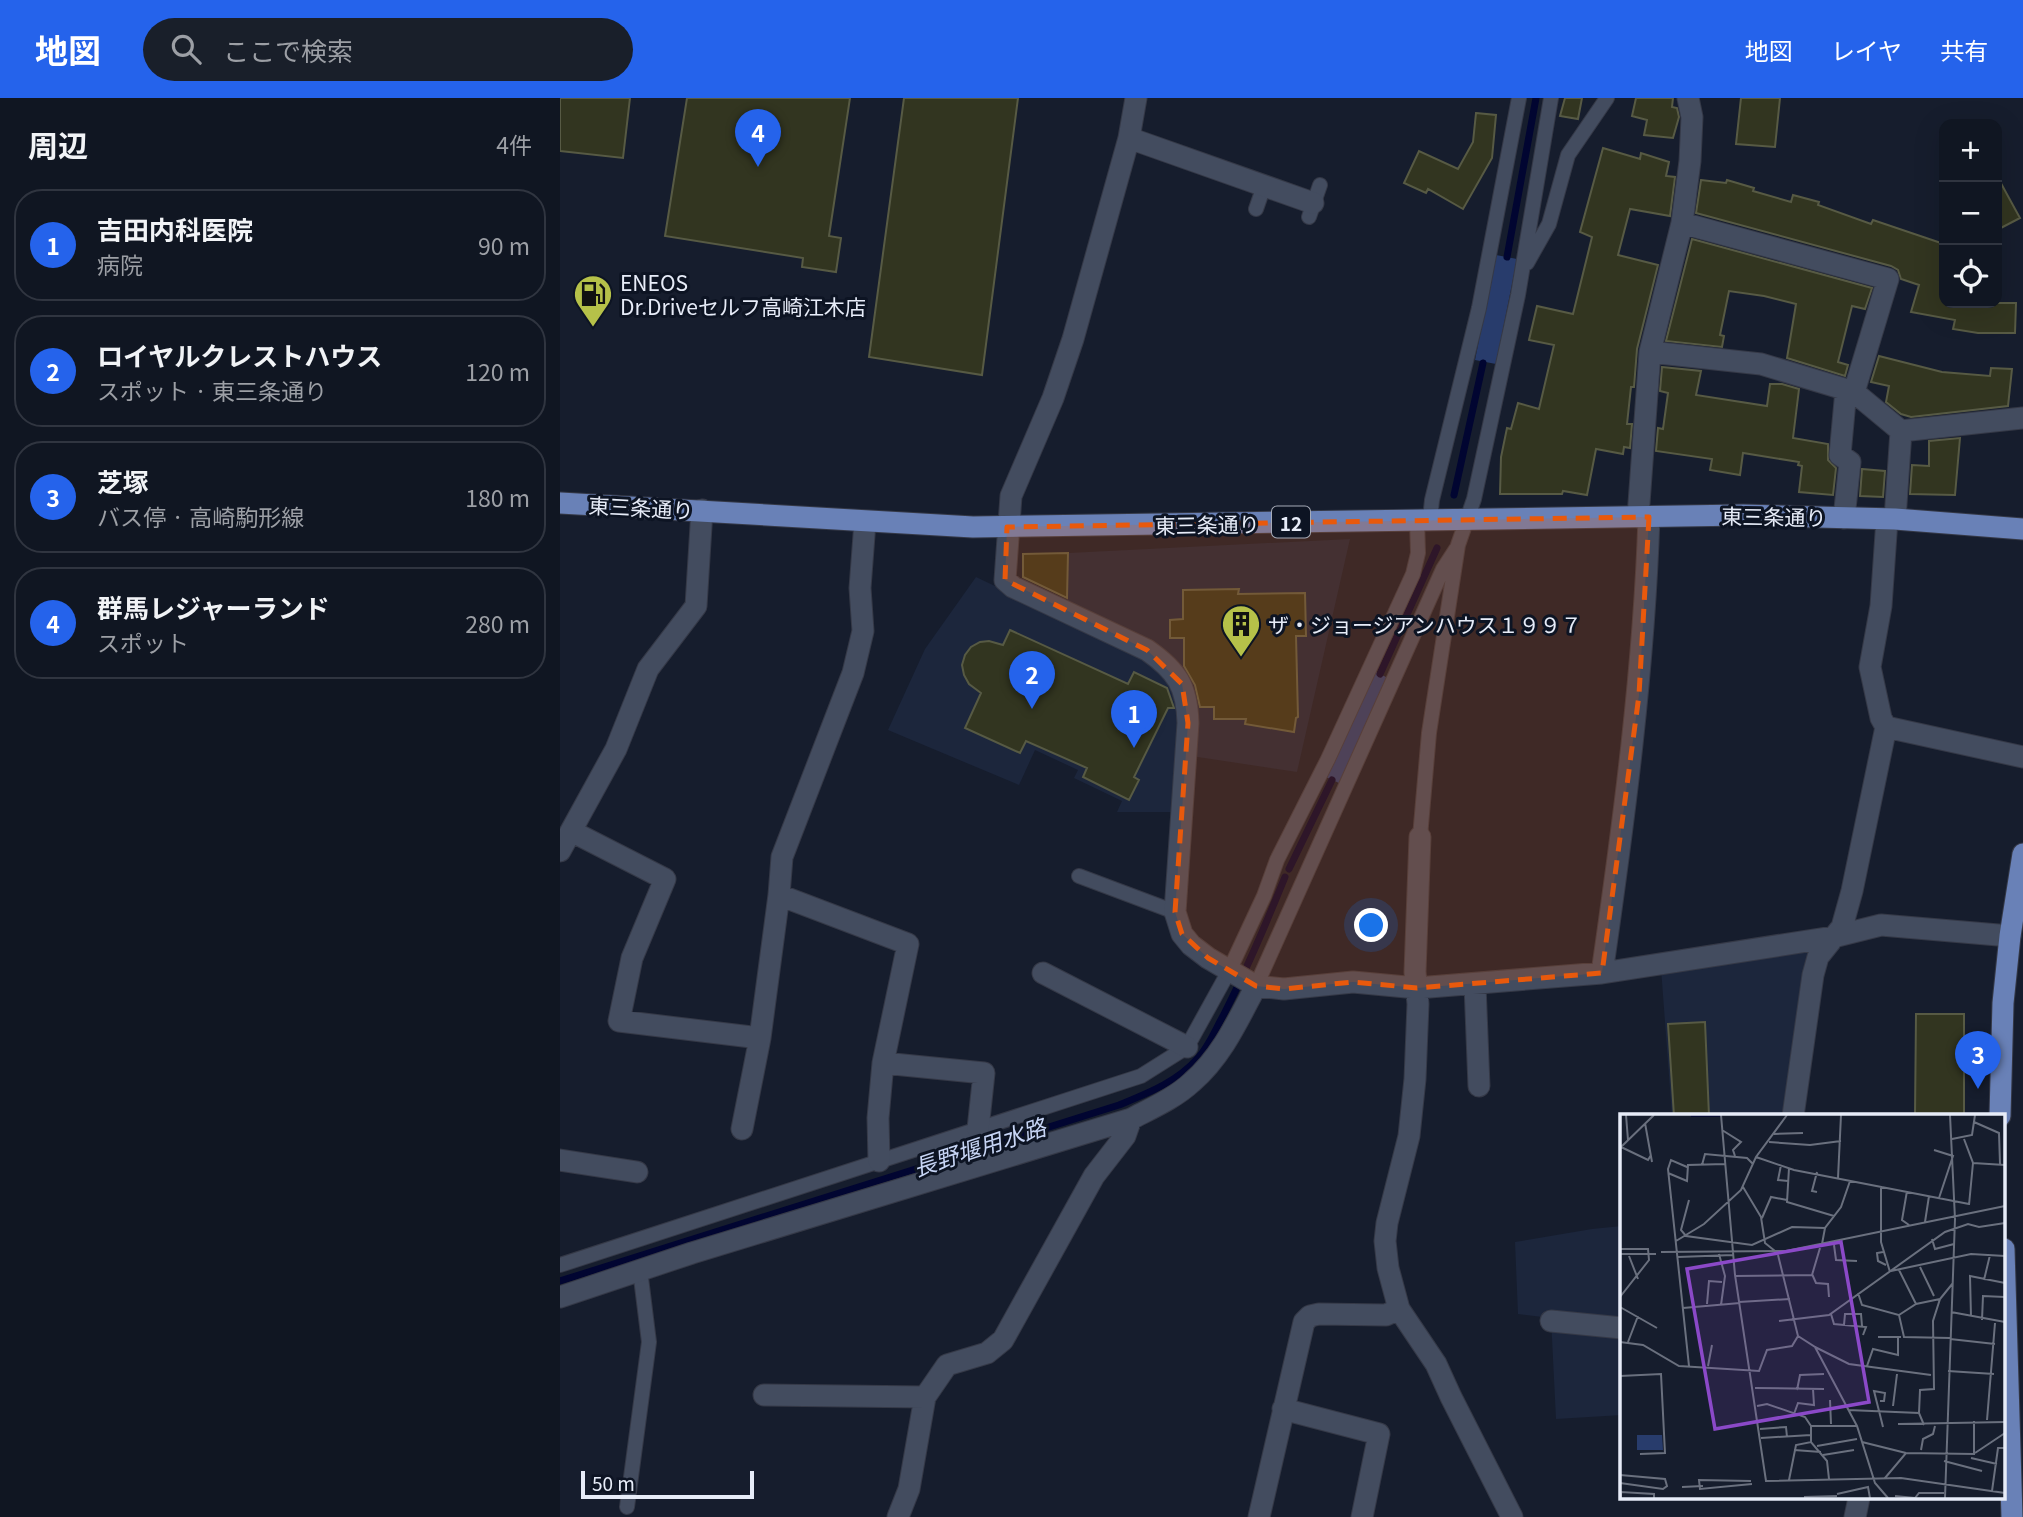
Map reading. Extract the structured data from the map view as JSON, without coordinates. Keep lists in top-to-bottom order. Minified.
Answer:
{"streets":{"main road":["東三条通り","12"]},"water":["長野堰用水路"],"places":{"fuel station":["ENEOS Dr.Driveセルフ高崎江木店"],"building":["ザ・ジョージアンハウス１９９７"]},"scale_bar":"50 m","page":{"header":"地図","search":"ここで検索","nav":["地図","レイヤ","共有"],"heading":["周辺","4件"],"pins":["4","2","1","3"],"map_buttons":["+","−"],"list":[{"mark":"1","name":"吉田内科医院","note":"病院","value":"90 m"},{"mark":"2","name":"ロイヤルクレストハウス","note":"スポット · 東三条通り","value":"120 m"},{"mark":"3","name":"芝塚","note":"バス停 · 高崎駒形線","value":"180 m"},{"mark":"4","name":"群馬レジャーランド","note":"スポット","value":"280 m"}],"scale":"50 m"}}
